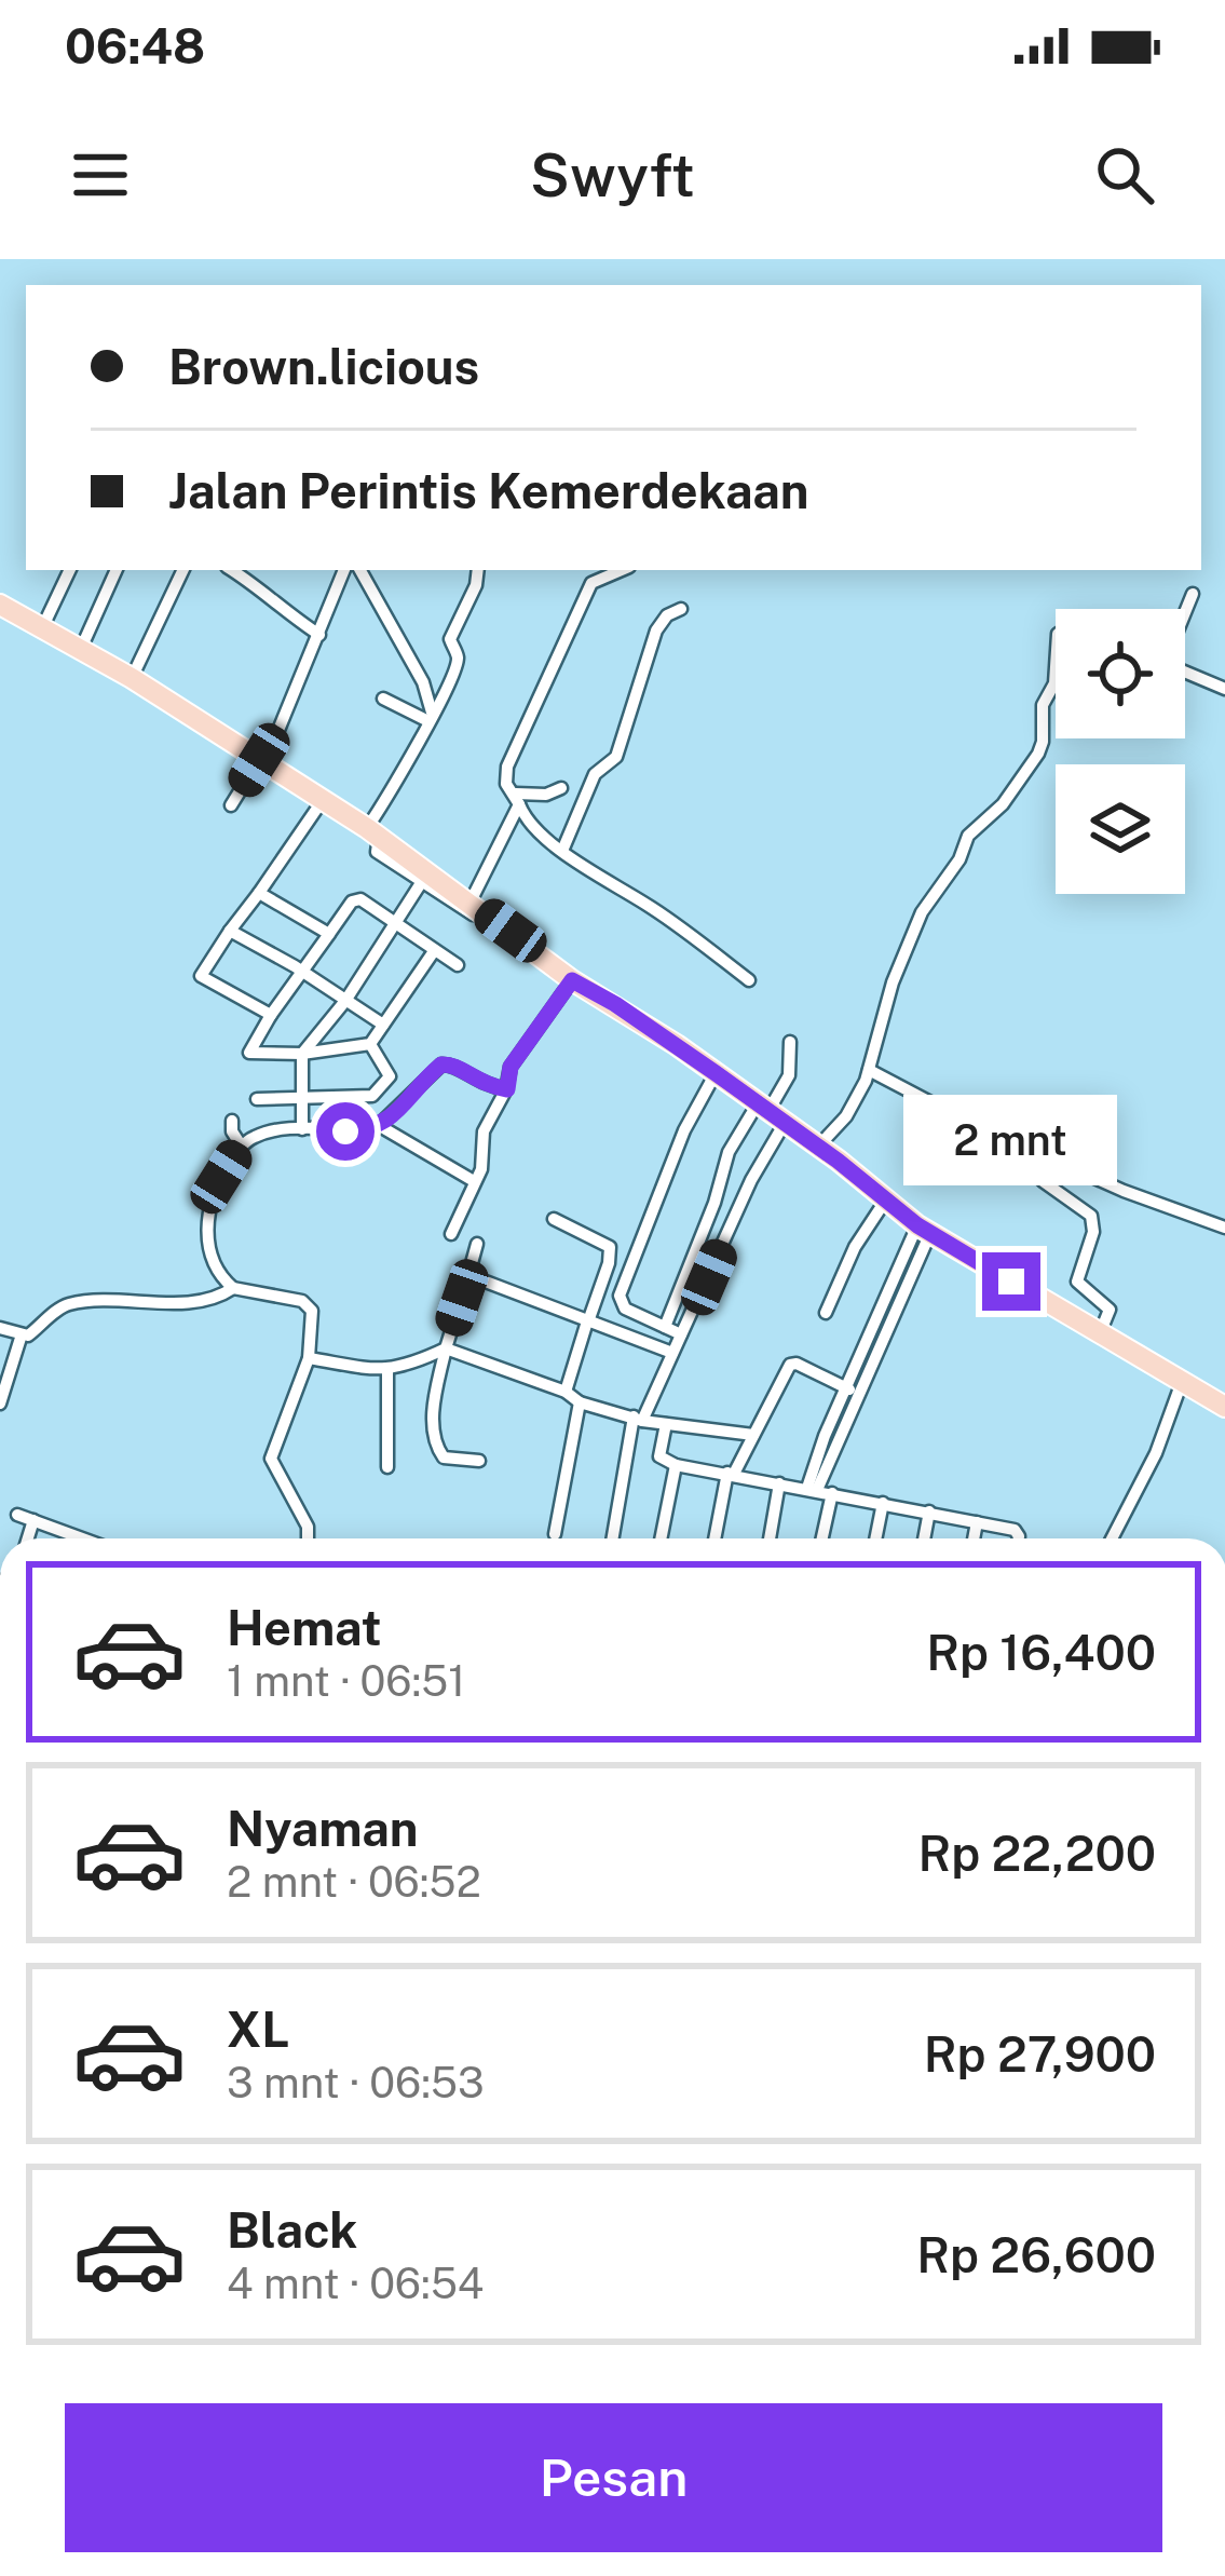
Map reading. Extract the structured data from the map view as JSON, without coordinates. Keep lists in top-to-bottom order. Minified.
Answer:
{"page":{"status":"06:48","header":"Swyft","banner":["Brown.licious","Jalan Perintis Kemerdekaan"],"bubble":"2 mnt","list":[{"name":"Hemat","note":"1 mnt · 06:51","value":"Rp 16,400"},{"name":"Nyaman","note":"2 mnt · 06:52","value":"Rp 22,200"},{"name":"XL","note":"3 mnt · 06:53","value":"Rp 27,900"},{"name":"Black","note":"4 mnt · 06:54","value":"Rp 26,600"}],"buttons":"Pesan"}}
